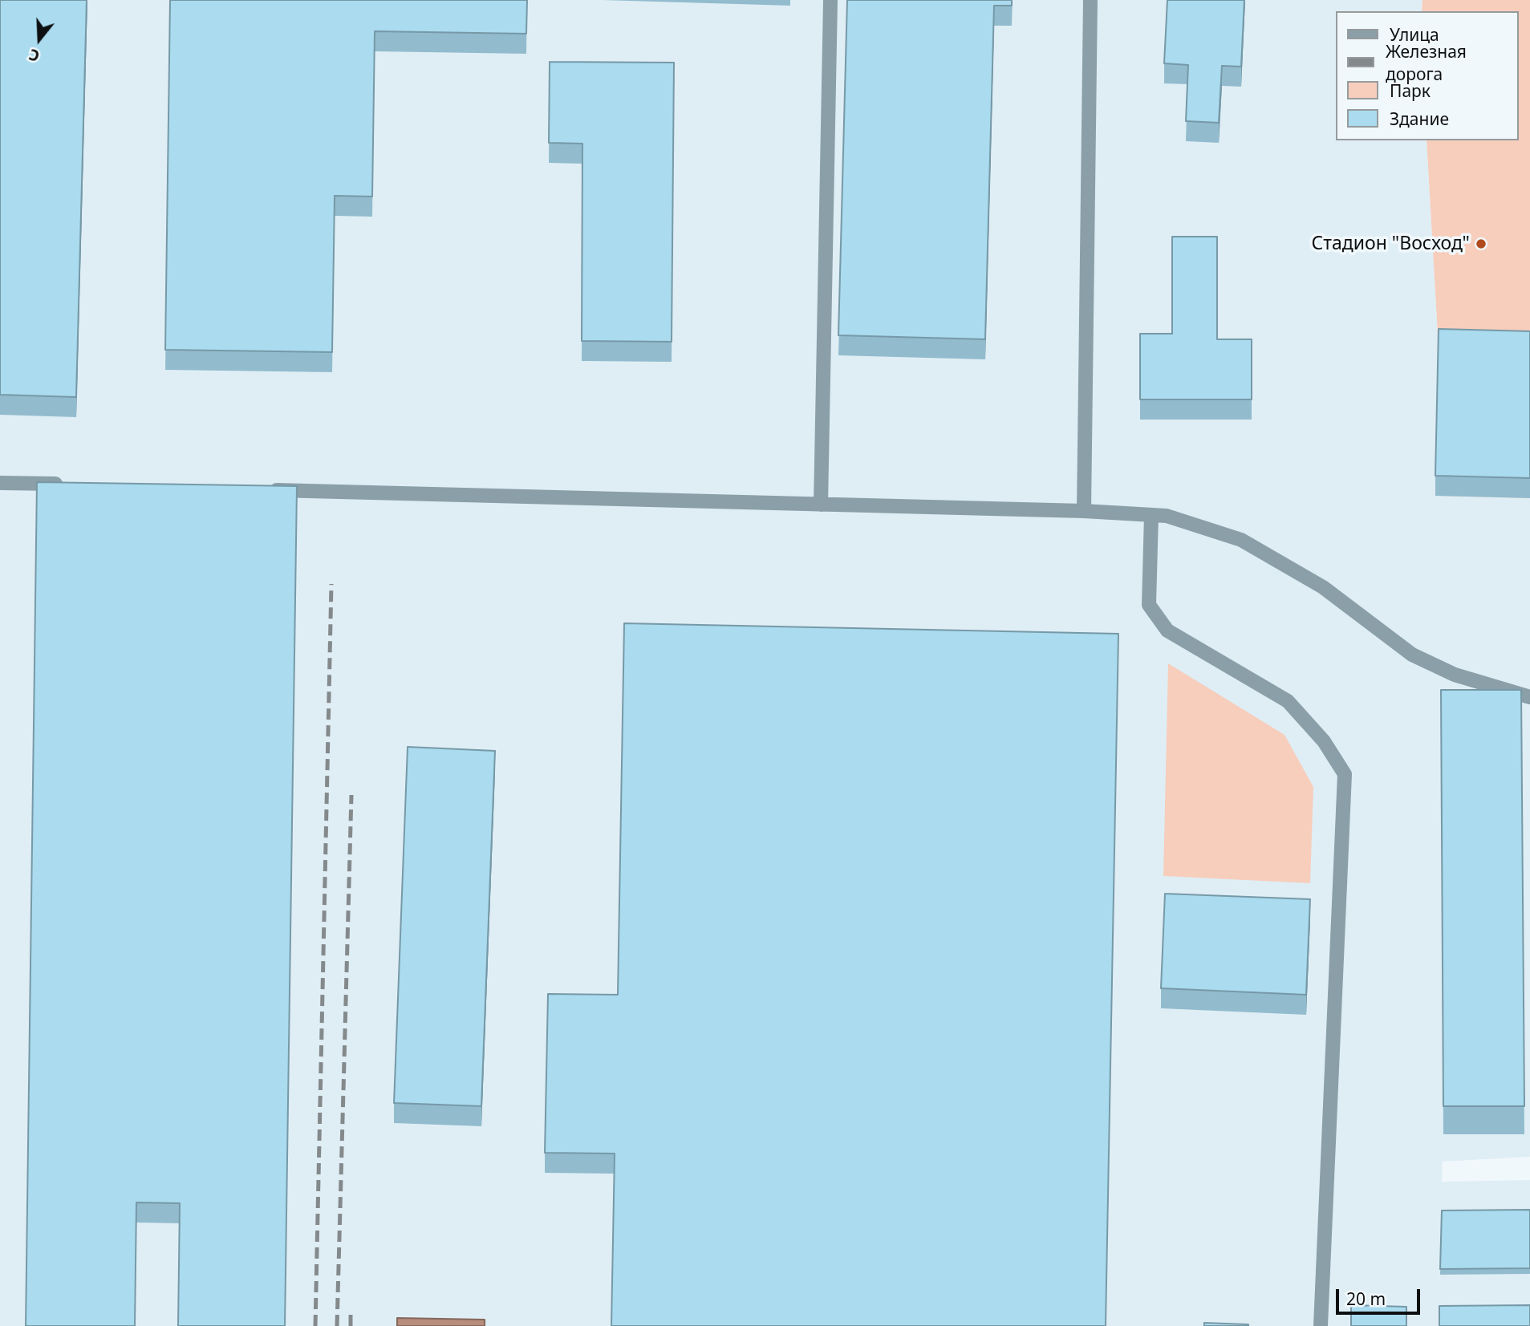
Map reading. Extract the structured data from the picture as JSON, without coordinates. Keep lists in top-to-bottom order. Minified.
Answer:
{"places":["Стадион \"Восход\""],"legend":["Улица","Железная дорога","Парк","Здание"],"scale_bar":"20 m","north":"bottom"}
